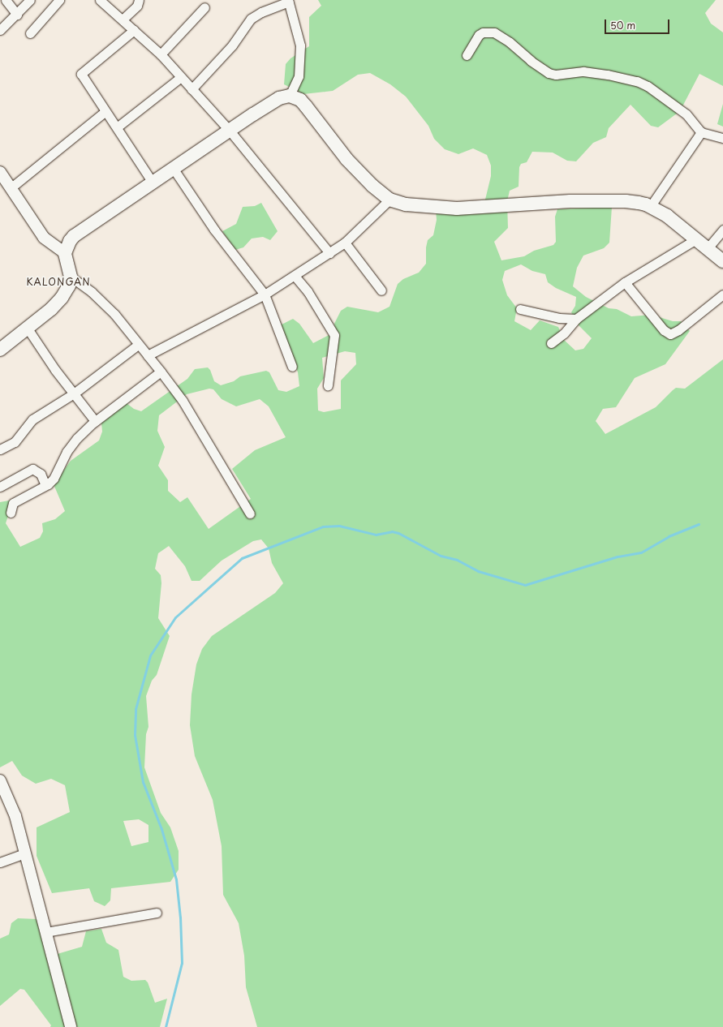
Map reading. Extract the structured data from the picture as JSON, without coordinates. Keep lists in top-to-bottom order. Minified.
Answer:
{"districts":["KALONGAN"],"scale_bar":"50 m"}
